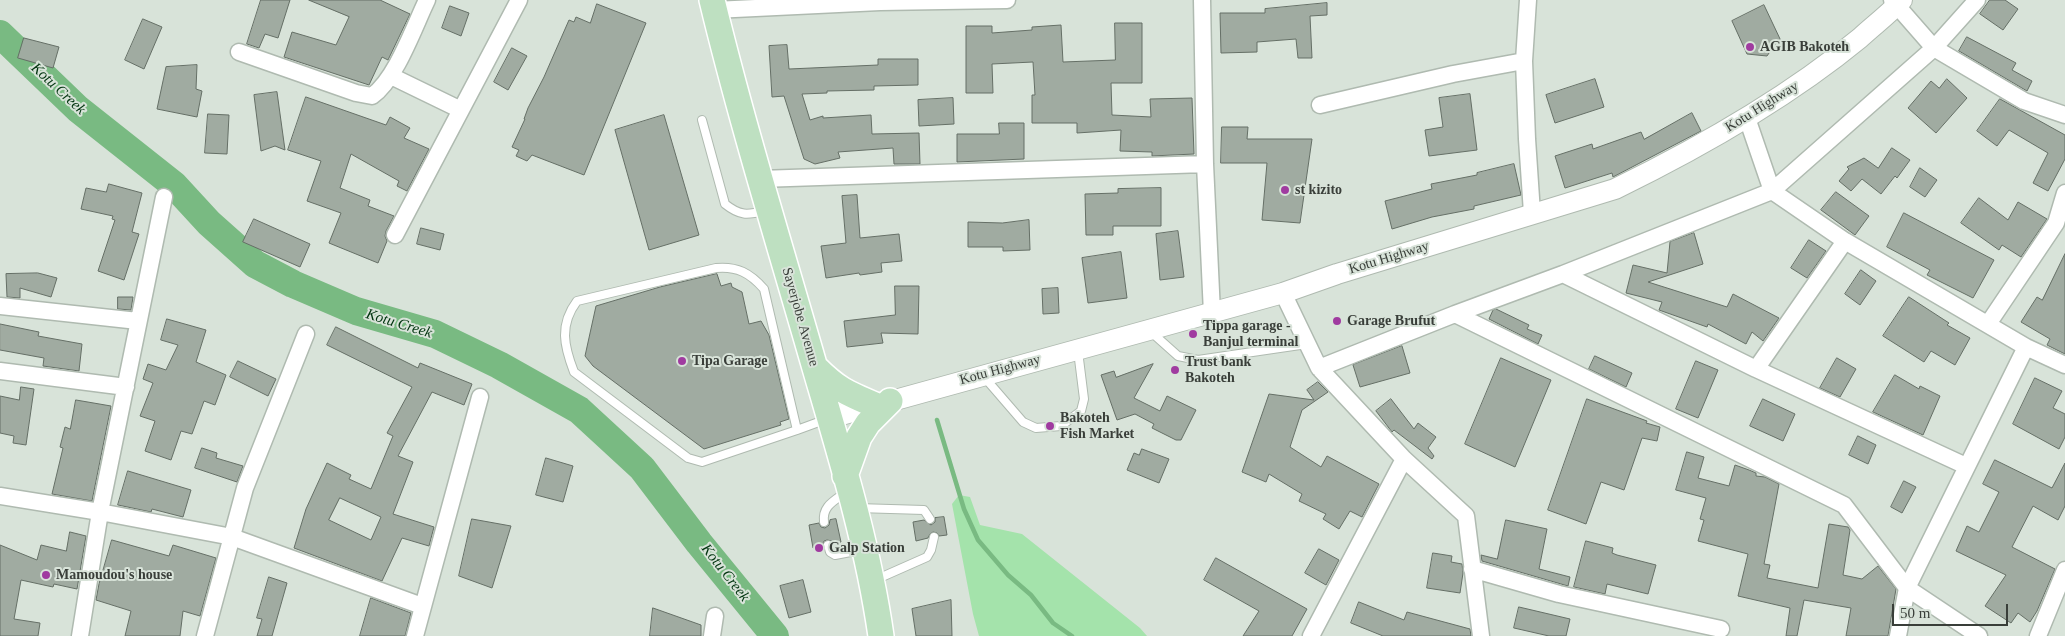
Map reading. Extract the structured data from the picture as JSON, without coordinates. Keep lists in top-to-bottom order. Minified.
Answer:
{"streets":{"main road":["Sayerjobe Avenue"],"street":["Kotu Highway"]},"crossings":[["Kotu Highway","Sayerjobe Avenue"]],"water":["Kotu Creek"],"places":["AGIB Bakoteh","st kizito","Garage Brufut","Tippa garage - Banjul terminal","Tipa Garage","Trust bank Bakoteh","Bakoteh Fish Market","Galp Station","Mamoudou's house"],"scale_bar":"50 m"}
